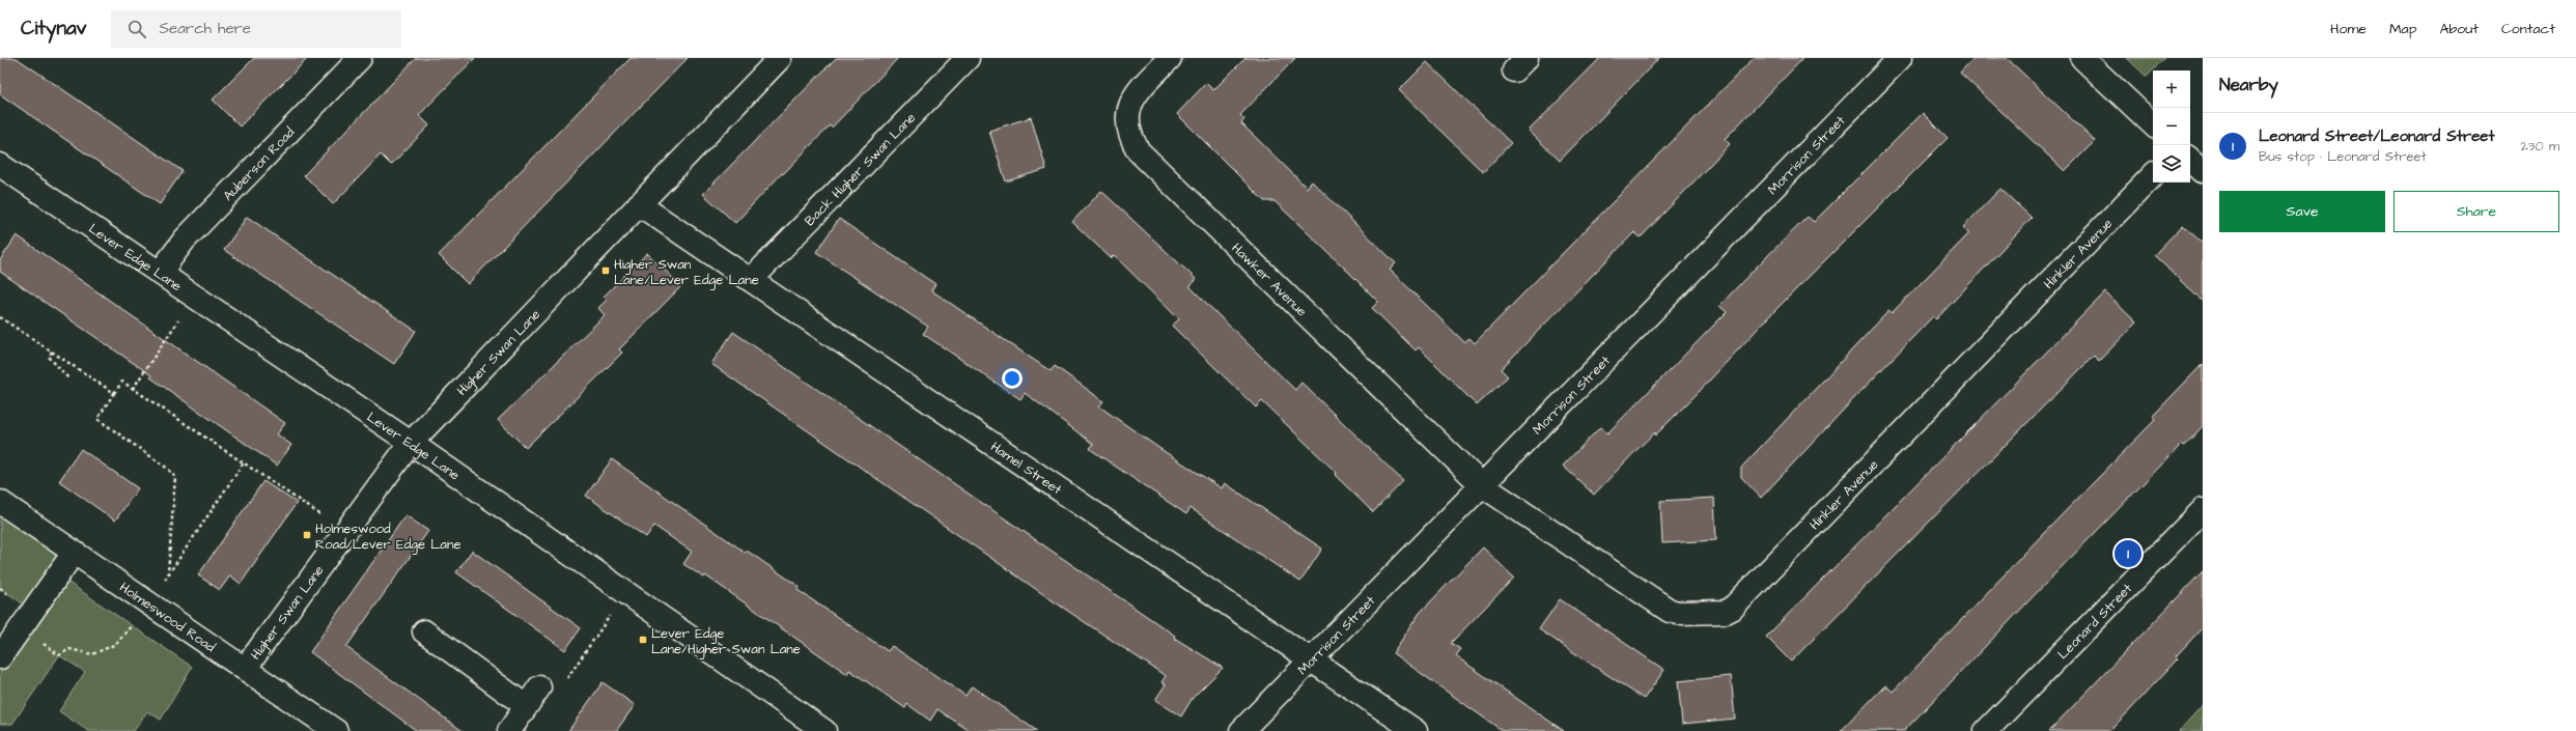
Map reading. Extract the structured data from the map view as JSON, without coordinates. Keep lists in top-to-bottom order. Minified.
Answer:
{"streets":{"street":["Morrison Street","Auberson Road","Back Higher Swan Lane","Hinkler Avenue","Lever Edge Lane","Hawker Avenue","Higher Swan Lane","Hamel Street","Holmeswood Road","Leonard Street"]},"crossings":[["Morrison Street","Hinkler Avenue"],["Morrison Street","Hawker Avenue"],["Morrison Street","Hamel Street"],["Auberson Road","Lever Edge Lane"],["Back Higher Swan Lane","Hamel Street"],["Hinkler Avenue","Hawker Avenue"],["Lever Edge Lane","Higher Swan Lane"],["Higher Swan Lane","Hamel Street"],["Higher Swan Lane","Holmeswood Road"]],"places":{"transit":["Higher Swan Lane/Lever Edge Lane","Holmeswood Road/Lever Edge Lane","Lever Edge Lane/Higher Swan Lane"]},"page":{"header":"Citynav","search":"Search here","nav":["Home","Map","About","Contact"],"heading":"Nearby","map_buttons":["+","−"],"list":[{"mark":"1","name":"Leonard Street/Leonard Street","note":"Bus stop · Leonard Street","value":"230 m"}],"buttons":["Save","Share"],"pins":"1"}}
